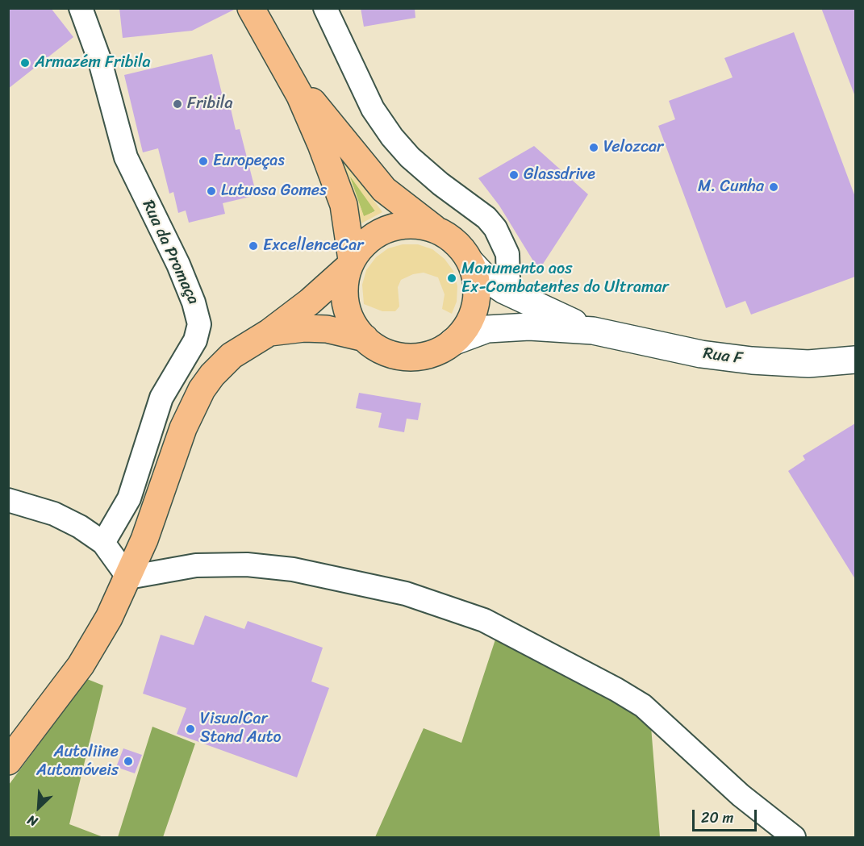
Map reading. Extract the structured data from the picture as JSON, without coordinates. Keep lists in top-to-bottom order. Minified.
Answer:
{"streets":{"street":["Rua da Promaça","Rua F"]},"places":["Armazém Fribila","Fribila","Velozcar","Europeças","Glassdrive","M. Cunha","Lutuosa Gomes","ExcellenceCar","Monumento aos Ex-Combatentes do Ultramar","VisualCar Stand Auto","Autoliine Automóveis"],"scale_bar":"20 m","north":"bottom left"}
